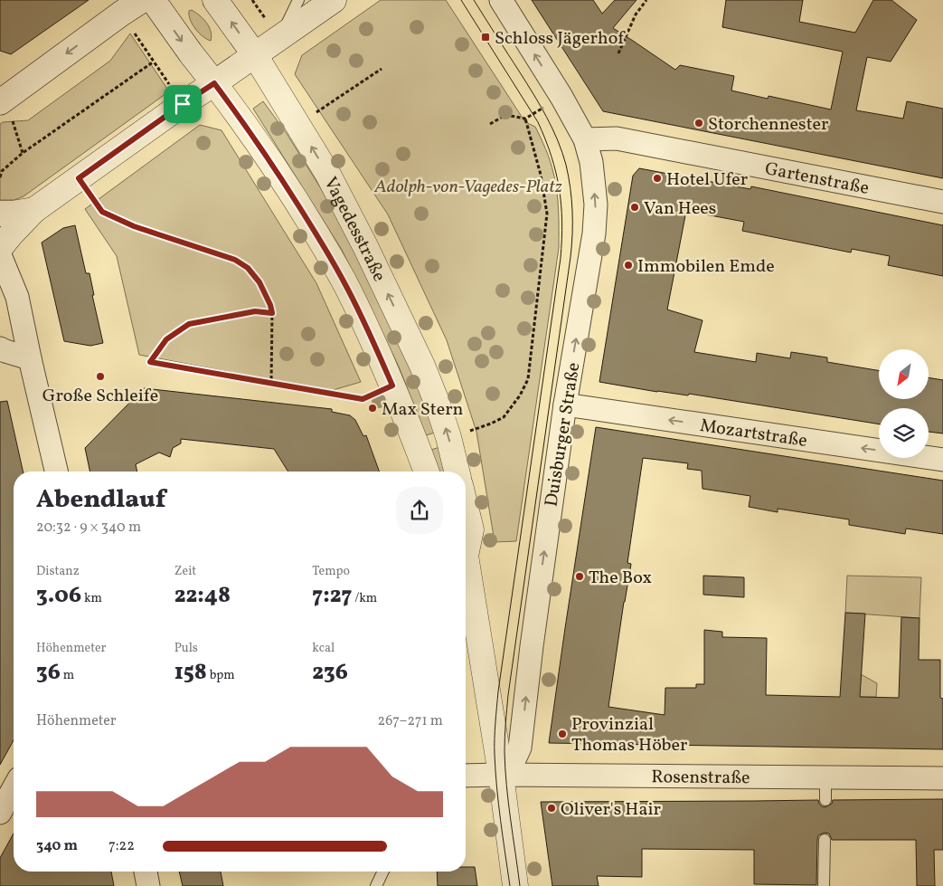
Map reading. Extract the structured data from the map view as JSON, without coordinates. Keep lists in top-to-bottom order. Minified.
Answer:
{"streets":{"street":["Gartenstraße","Vagedesstraße","Mozartstraße","Duisburger Straße","Rosenstraße"]},"crossings":[["Gartenstraße","Duisburger Straße"],["Mozartstraße","Duisburger Straße"],["Duisburger Straße","Rosenstraße"]],"one_way":["Mozartstraße"],"parks":["Adolph-von-Vagedes-Platz"],"places":{"transit":["Schloss Jägerhof"],"other":["Storchennester","Hotel Ufer","Van Hees","Immobilen Emde","Große Schleife","Max Stern","The Box","Provinzial Thomas Höber","Oliver's Hair"]},"north":"bottom left","page":{"heading":["Abendlauf","20:32 · 9 × 340 m"],"stats":[["Distanz","3.06 km"],["Zeit","22:48"],["Tempo","7:27 /km"],["Höhenmeter","36 m"],["Puls","158 bpm"],["kcal","236"]],"chart":["Höhenmeter","267–271 m"],"list":[{"name":"340 m","note":"7:22"}]}}
